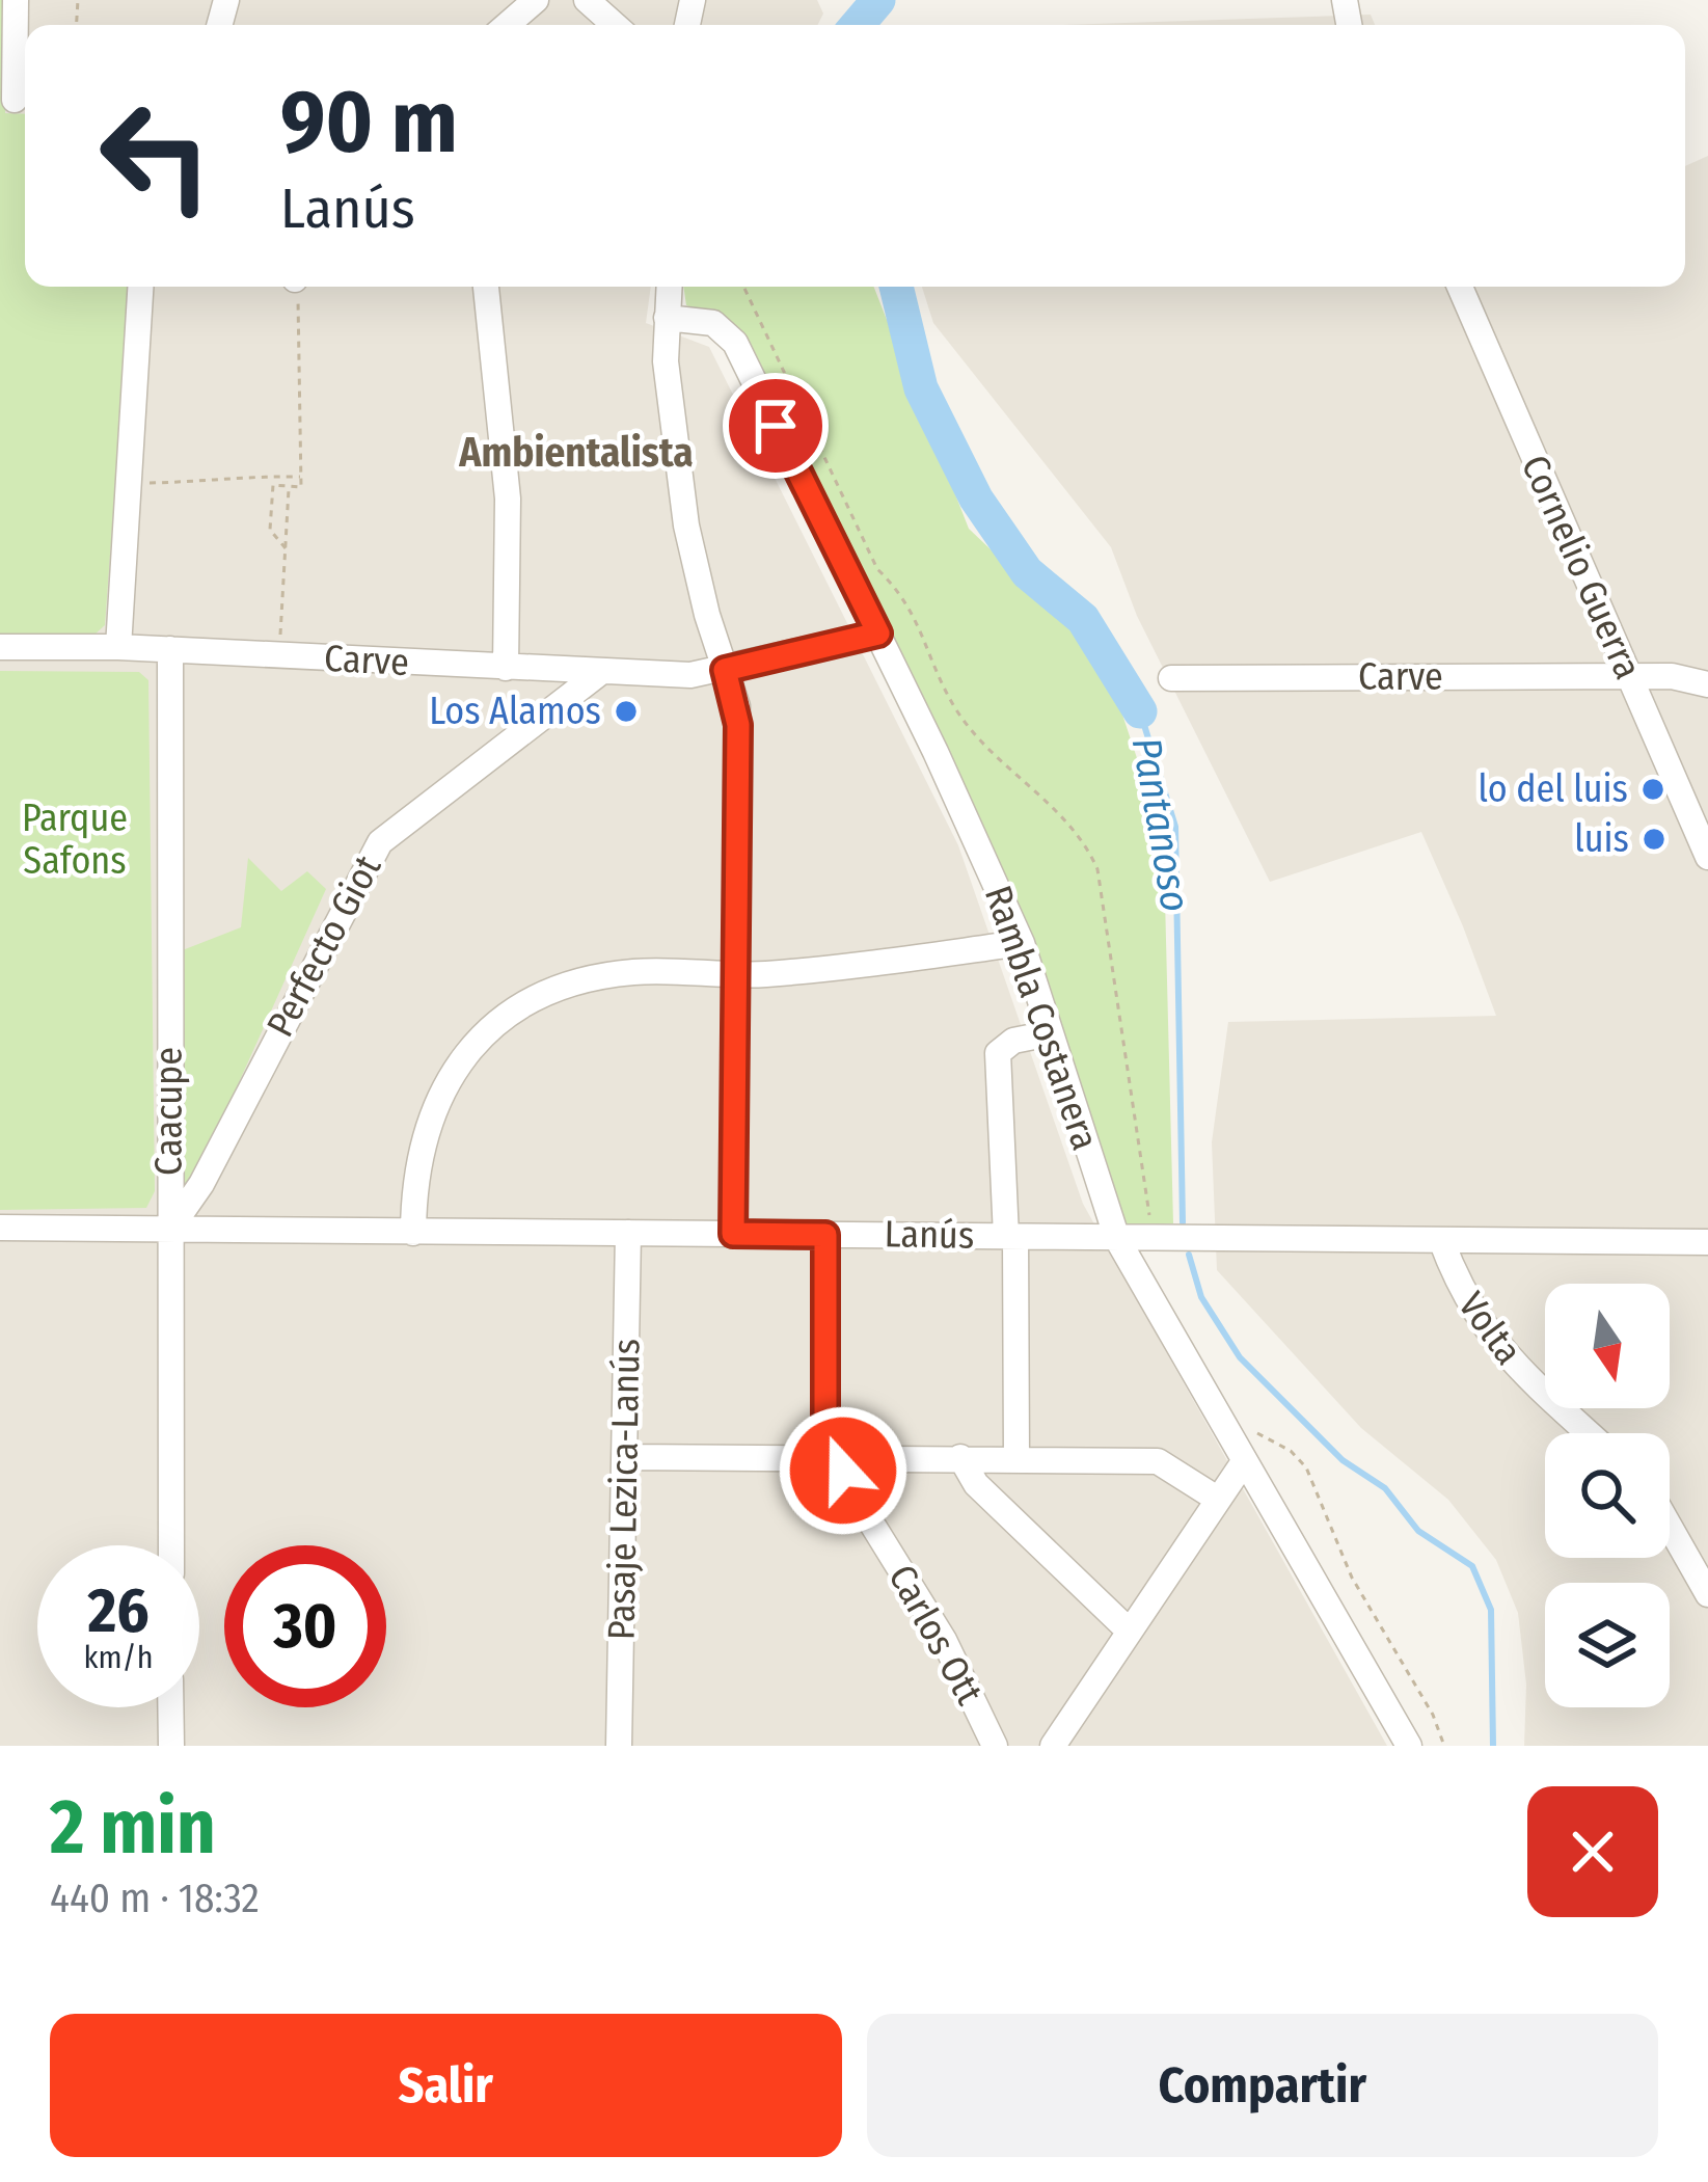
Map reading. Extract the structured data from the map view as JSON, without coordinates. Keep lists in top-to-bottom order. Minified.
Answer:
{"streets":{"street":["Cornelio Guerra","Carve","Perfecto Giot","Rambla Costanera","Caacupe","Lanús","Volta","Pasaje Lezica-Lanús","Carlos Ott"]},"crossings":[["Cornelio Guerra","Carve"],["Carve","Perfecto Giot"],["Carve","Rambla Costanera"],["Carve","Caacupe"],["Perfecto Giot","Caacupe"],["Perfecto Giot","Lanús"],["Rambla Costanera","Lanús"],["Caacupe","Lanús"],["Lanús","Volta"],["Lanús","Pasaje Lezica-Lanús"],["Lanús","Carlos Ott"]],"districts":["Ambientalista"],"water":["Pantanoso"],"parks":["Parque Safons"],"places":["Los Alamos","lo del luis","luis"],"north":"bottom","page":{"turn":["90 m","Lanús"],"speed":"26 km/h","limit":"30","heading":["2 min","440 m · 18:32"],"buttons":["Salir","Compartir"]}}
